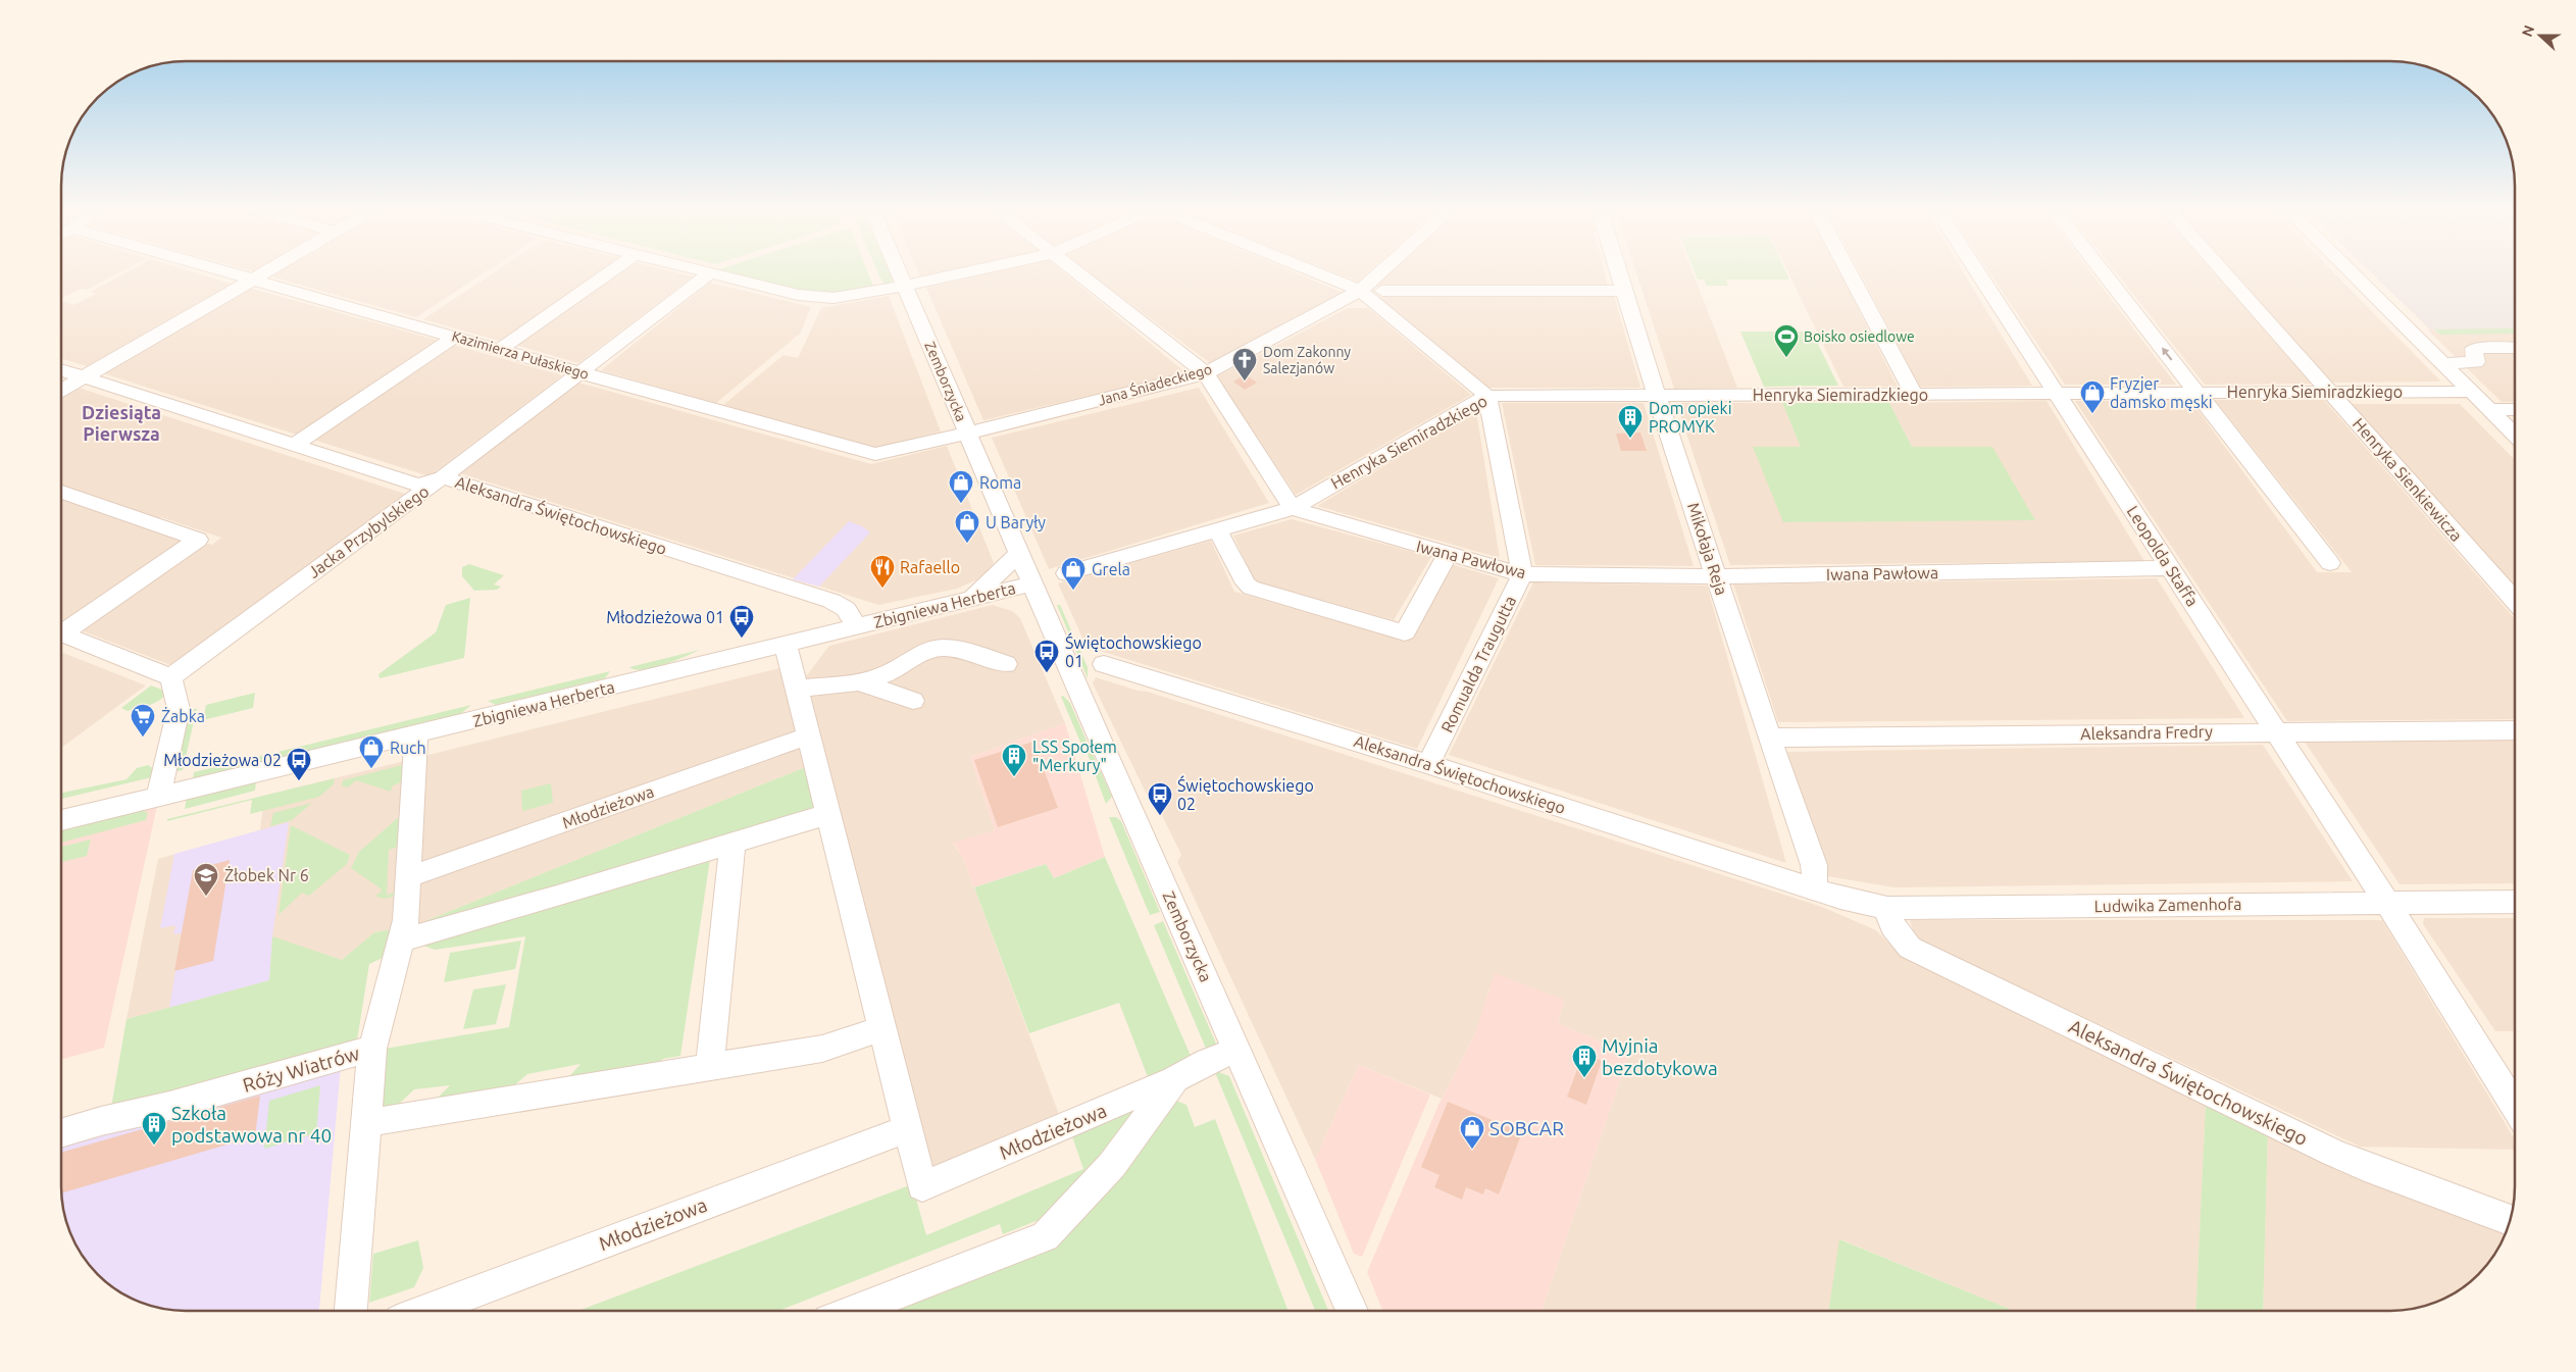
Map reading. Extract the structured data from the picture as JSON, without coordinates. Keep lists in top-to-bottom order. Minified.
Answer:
{"streets":{"street":["Kazimierza Pułaskiego","Zemborzycka","Jana Śniadeckiego","Henryka Siemiradzkiego","Henryka Sienkiewicza","Aleksandra Świętochowskiego","Jacka Przybylskiego","Mikołaja Reja","Leopolda Staffa","Iwana Pawłowa","Zbigniewa Herberta","Romualda Traugutta","Aleksandra Fredry","Młodzieżowa","Ludwika Zamenhofa","Róży Wiatrów"]},"crossings":[["Kazimierza Pułaskiego","Zemborzycka"],["Kazimierza Pułaskiego","Jana Śniadeckiego"],["Kazimierza Pułaskiego","Jacka Przybylskiego"],["Zemborzycka","Jana Śniadeckiego"],["Zemborzycka","Zbigniewa Herberta"],["Zemborzycka","Młodzieżowa"],["Henryka Siemiradzkiego","Henryka Sienkiewicza"],["Henryka Siemiradzkiego","Mikołaja Reja"],["Henryka Siemiradzkiego","Leopolda Staffa"],["Henryka Siemiradzkiego","Iwana Pawłowa"],["Aleksandra Świętochowskiego","Jacka Przybylskiego"],["Aleksandra Świętochowskiego","Mikołaja Reja"],["Aleksandra Świętochowskiego","Zbigniewa Herberta"],["Aleksandra Świętochowskiego","Romualda Traugutta"],["Aleksandra Świętochowskiego","Ludwika Zamenhofa"],["Mikołaja Reja","Iwana Pawłowa"],["Mikołaja Reja","Aleksandra Fredry"],["Mikołaja Reja","Ludwika Zamenhofa"],["Leopolda Staffa","Iwana Pawłowa"],["Leopolda Staffa","Aleksandra Fredry"],["Leopolda Staffa","Ludwika Zamenhofa"],["Iwana Pawłowa","Romualda Traugutta"],["Zbigniewa Herberta","Młodzieżowa"]],"districts":["Dziesiąta Pierwsza"],"places":{"sports":["Boisko osiedlowe"],"church":["Dom Zakonny Salezjanów"],"shop":["Fryzjer damsko męski","Roma","U Baryły","Grela","Ruch","SOBCAR"],"building":["Dom opieki PROMYK","LSS Społem \"Merkury\"","Myjnia bezdotykowa","Szkoła podstawowa nr 40"],"restaurant":["Rafaello"],"bus stop":["Młodzieżowa 01","Świętochowskiego 01","Młodzieżowa 02","Świętochowskiego 02"],"supermarket":["Żabka"],"school or university":["Żłobek Nr 6"]},"north":"left"}
